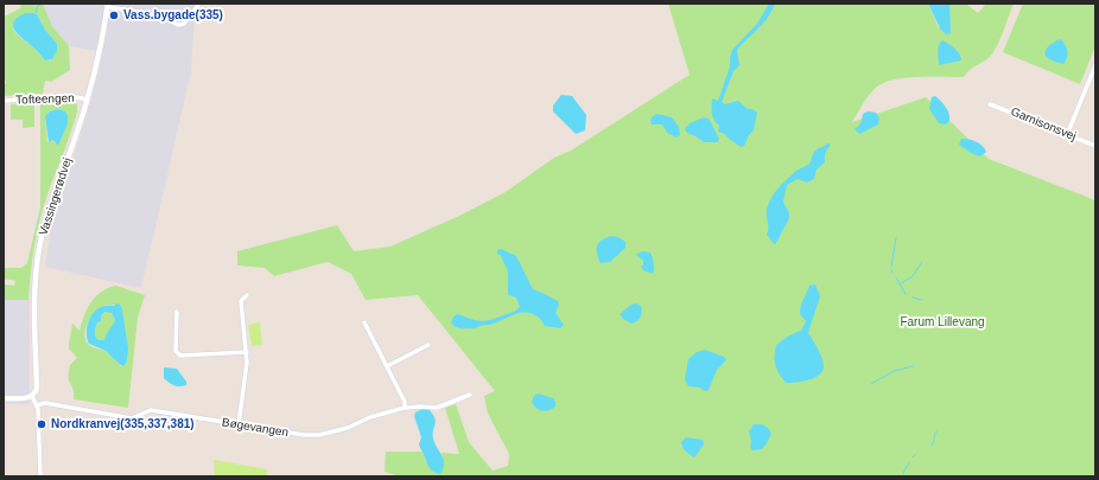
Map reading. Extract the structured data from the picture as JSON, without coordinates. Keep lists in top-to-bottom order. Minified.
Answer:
{"streets":{"street":["Tofteengen","Garnisonsvej","Vassingerødvej","Bøgevangen"]},"crossings":[["Tofteengen","Vassingerødvej"]],"parks":["Farum Lillevang"],"places":["Vass.bygade(335)","Nordkranvej(335,337,381)"]}
